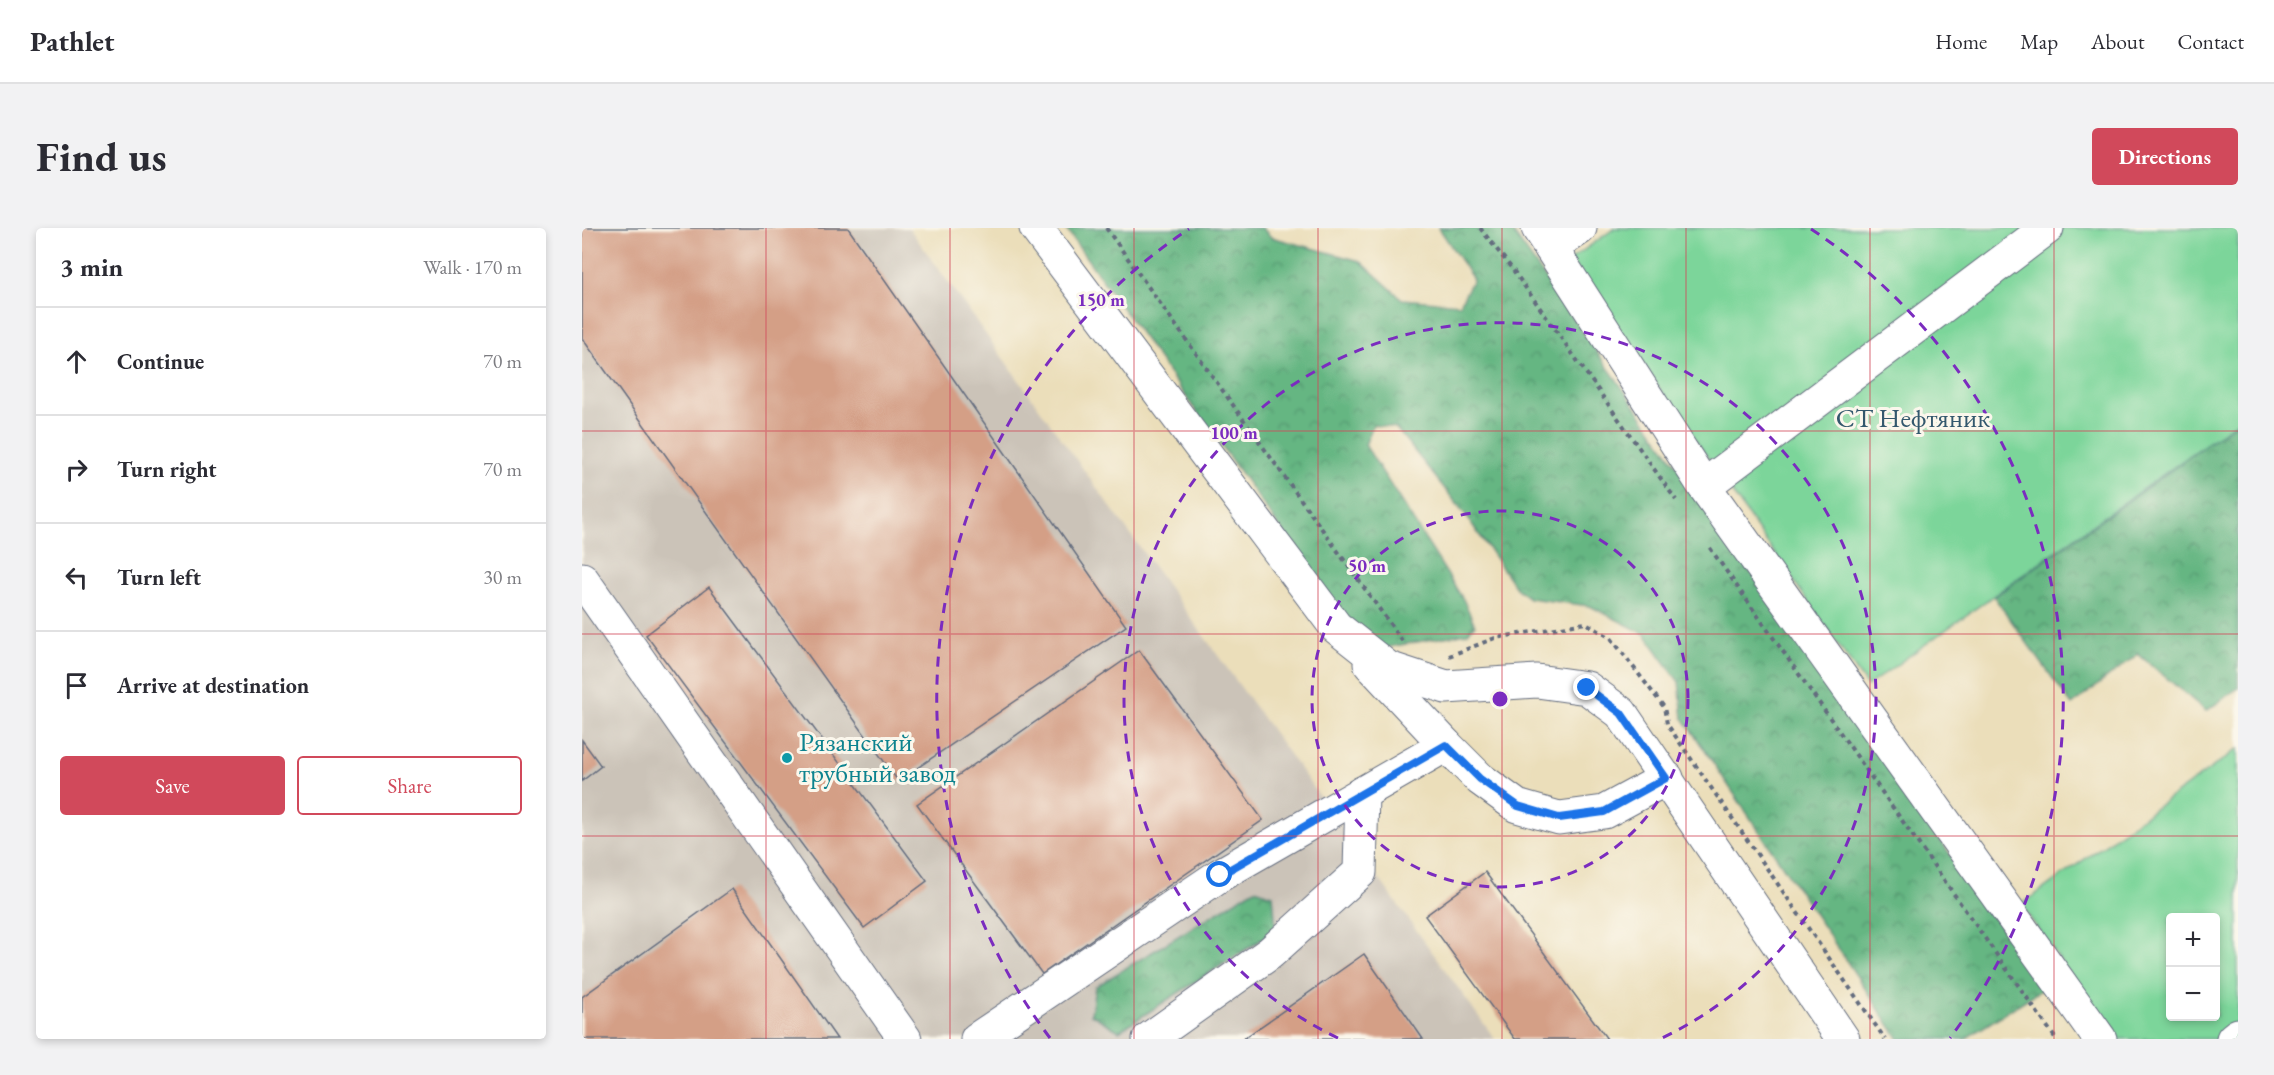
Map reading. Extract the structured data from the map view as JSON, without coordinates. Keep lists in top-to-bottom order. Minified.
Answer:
{"parks":["СТ Нефтяник"],"places":["Рязанский трубный завод"],"page":{"header":"Pathlet","nav":["Home","Map","About","Contact"],"buttons":["Directions",["Save","Share"]],"title":"Find us","heading":["3 min","Walk · 170 m"],"list":[["Continue","70 m"],["Turn right","70 m"],["Turn left","30 m"],"Arrive at destination"],"map_buttons":["+","−"]},"rings":["150 m","100 m","50 m"]}
